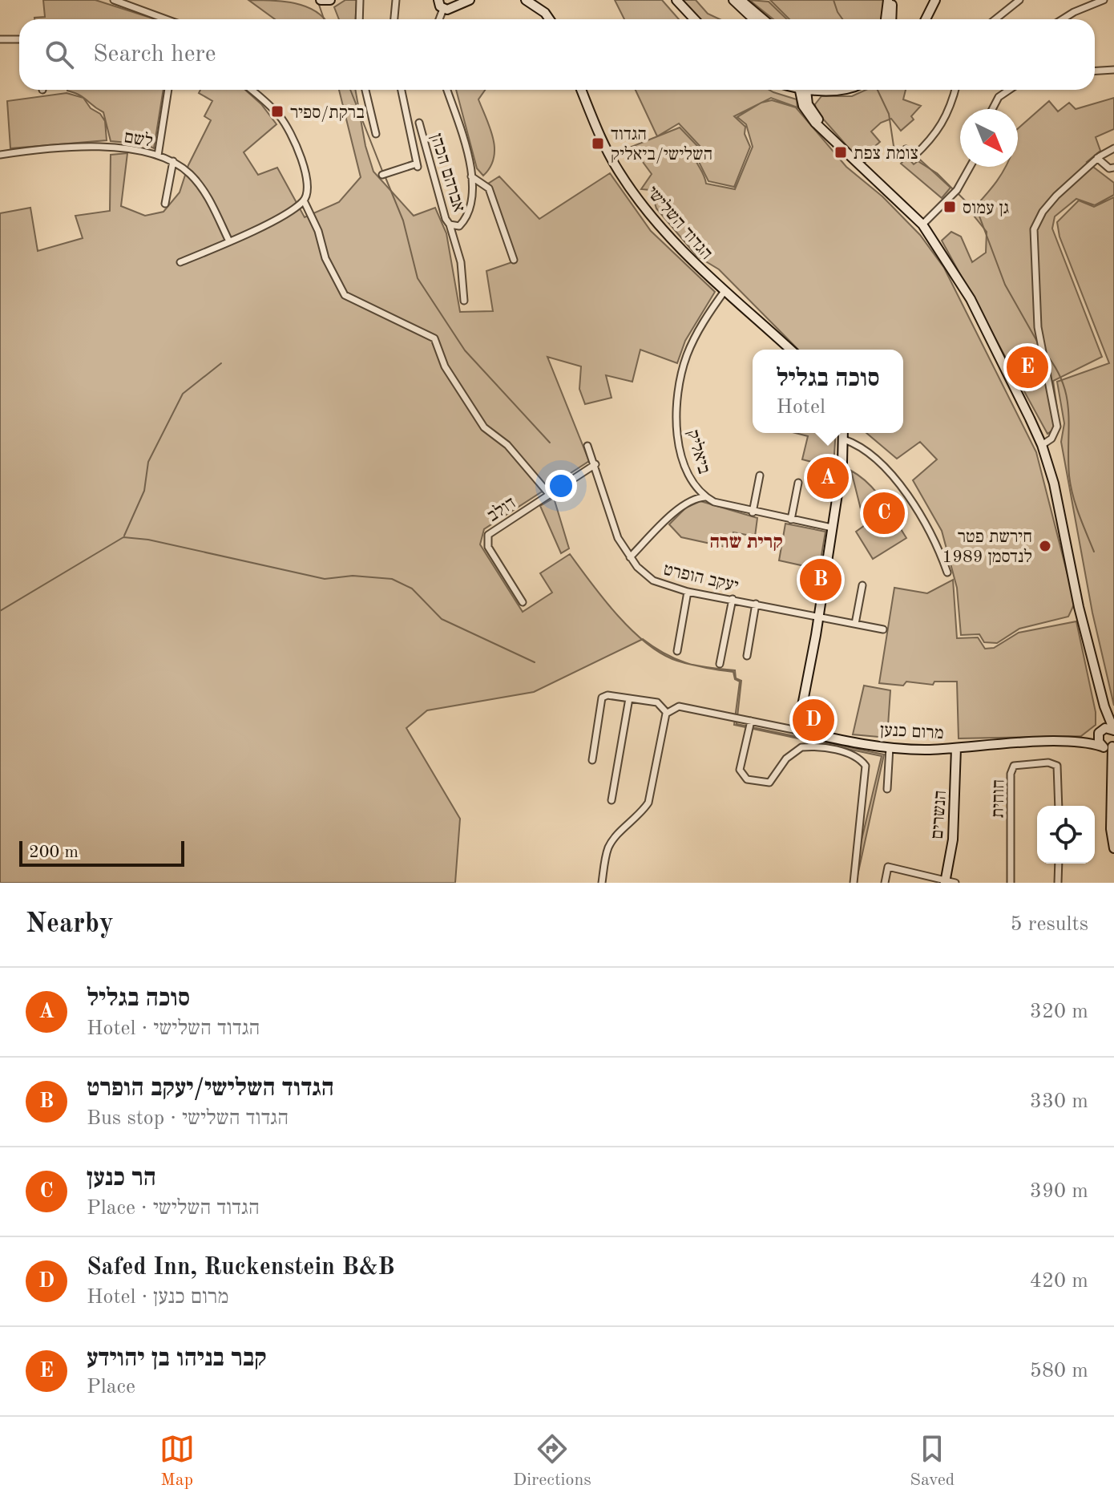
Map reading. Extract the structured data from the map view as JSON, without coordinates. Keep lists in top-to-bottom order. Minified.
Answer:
{"streets":{"street":["לשם","אברהם הכהן","הגדוד השלישי","ביאליק","דולב","יעקב הופרט","מרום כנען","חוחית","הנשרים"]},"crossings":[["הגדוד השלישי","ביאליק"],["דולב","יעקב הופרט"],["מרום כנען","הנשרים"]],"districts":["קרית שרה"],"places":{"transit":["ברקת/ספיר","הגדוד השלישי/ביאליק","צומת צפת","גן עמוס"],"other":["חירשת פטר לנדסמן 1989"]},"scale_bar":"200 m","north":"bottom right","page":{"search":"Search here","pins":["E","A","C","B","D"],"popup":["סוכה בגליל","Hotel"],"scale":"200 m","heading":["Nearby","5 results"],"list":[{"mark":"A","name":"סוכה בגליל","note":"Hotel · הגדוד השלישי","value":"320 m"},{"mark":"B","name":"הגדוד השלישי/יעקב הופרט","note":"Bus stop · הגדוד השלישי","value":"330 m"},{"mark":"C","name":"הר כנען","note":"Place · הגדוד השלישי","value":"390 m"},{"mark":"D","name":"Safed Inn, Ruckenstein B&B","note":"Hotel · מרום כנען","value":"420 m"},{"mark":"E","name":"קבר בניהו בן יהוידע","note":"Place","value":"580 m"}],"nav":["Map","Directions","Saved"]}}
